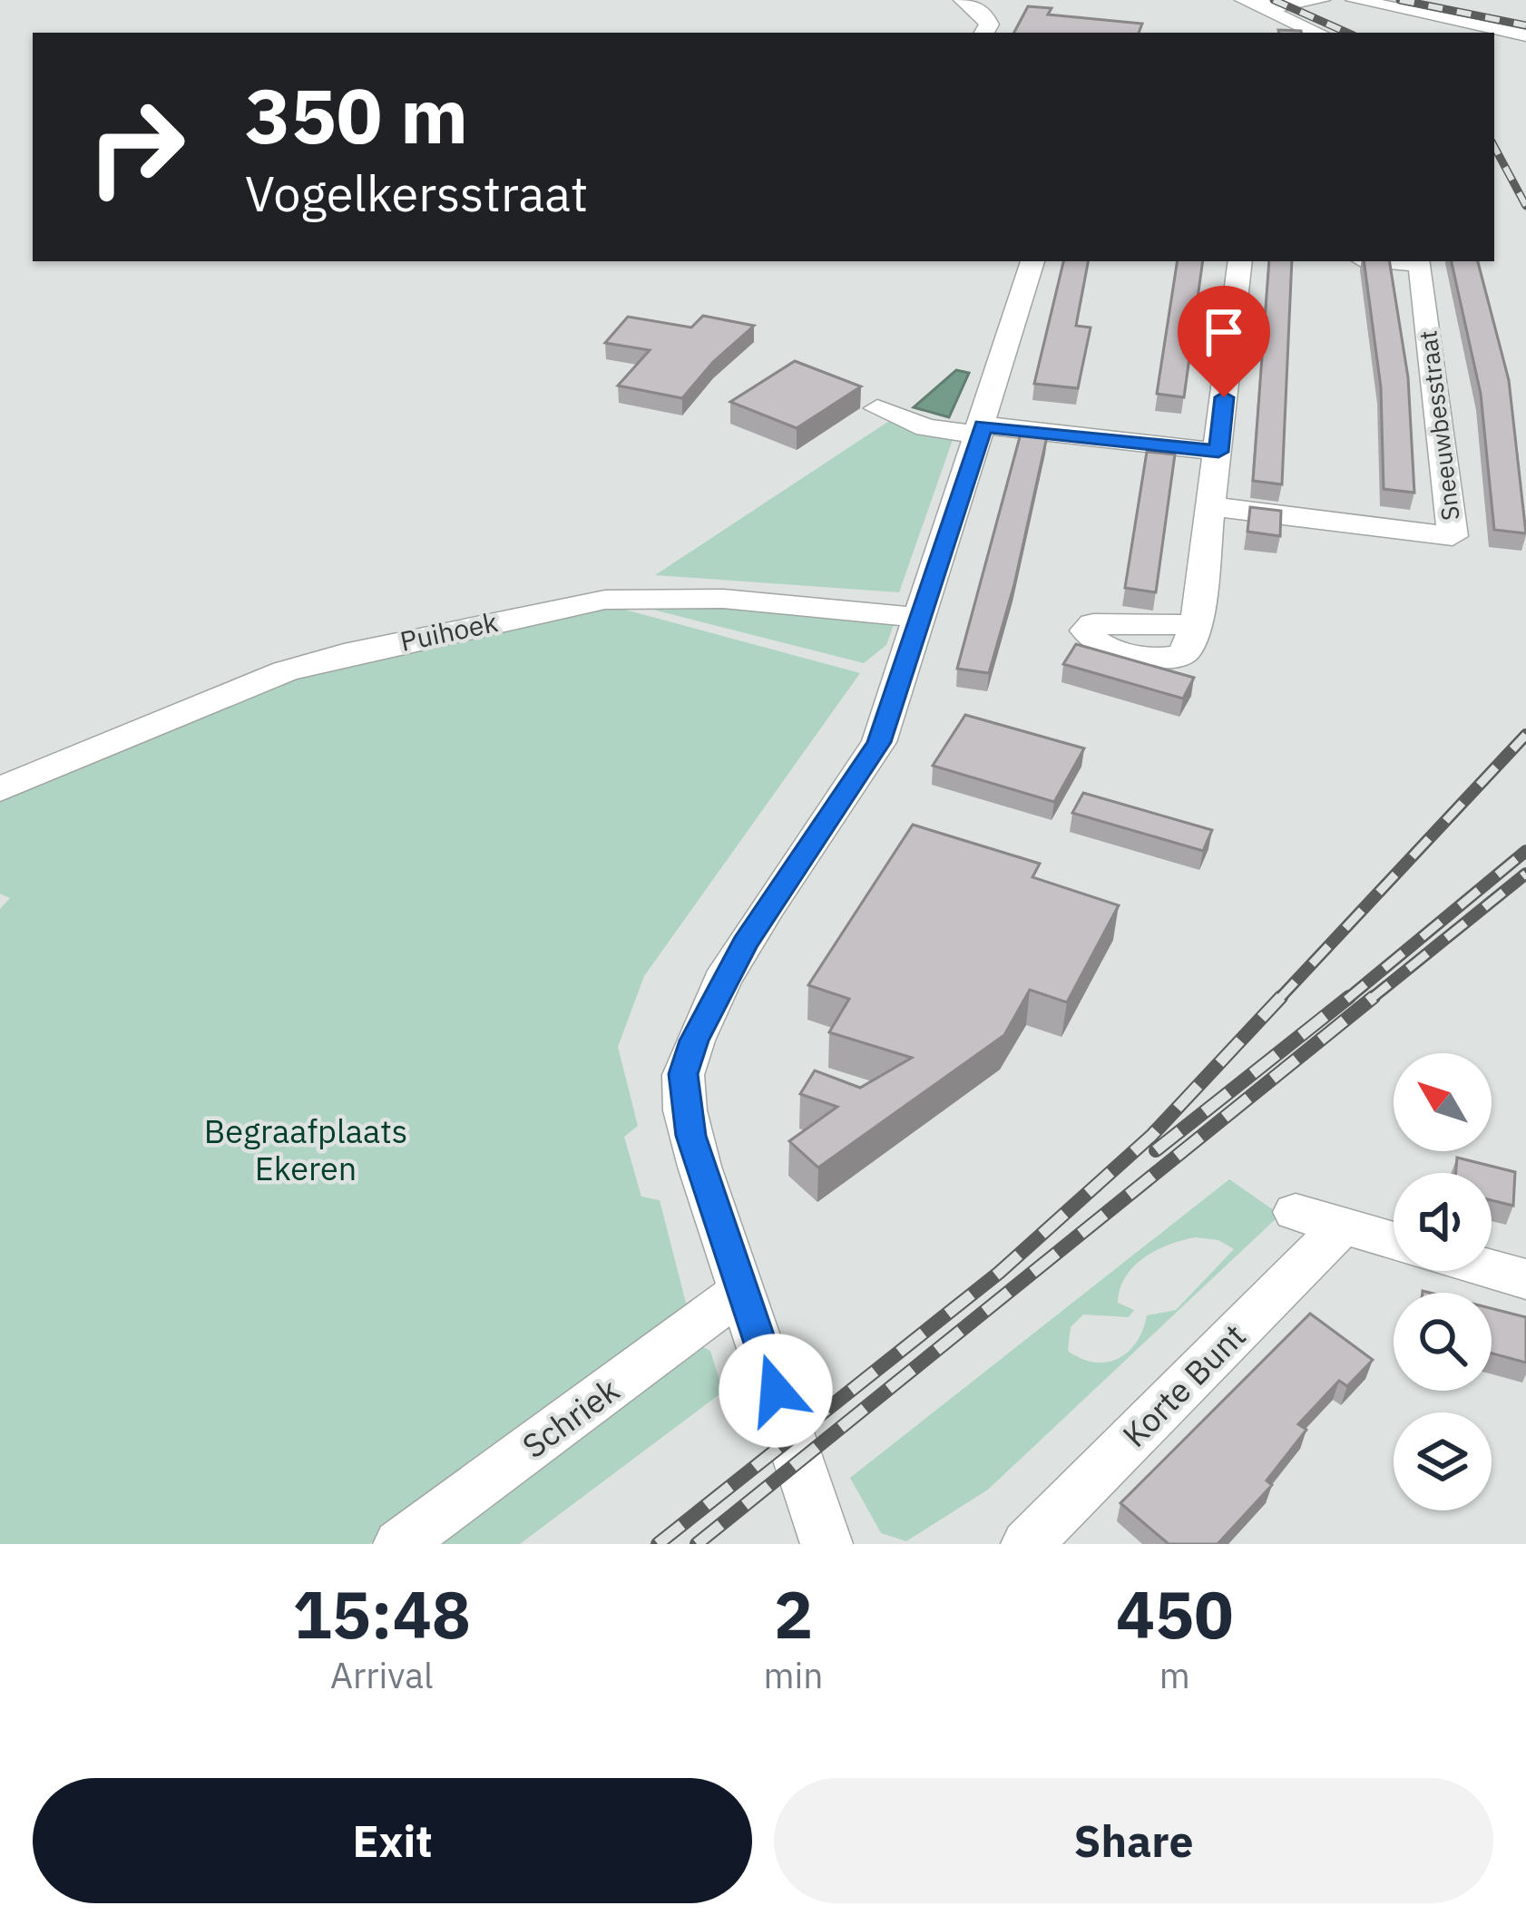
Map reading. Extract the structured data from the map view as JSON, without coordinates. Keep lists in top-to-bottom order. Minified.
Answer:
{"streets":{"street":["Sneeuwbesstraat","Puihoek","Korte Bunt","Schriek"]},"parks":["Begraafplaats Ekeren"],"north":"top left","page":{"turn":["350 m","Vogelkersstraat"],"eta":["15:48","Arrival","2","min","450","m"],"buttons":["Exit","Share"]}}
